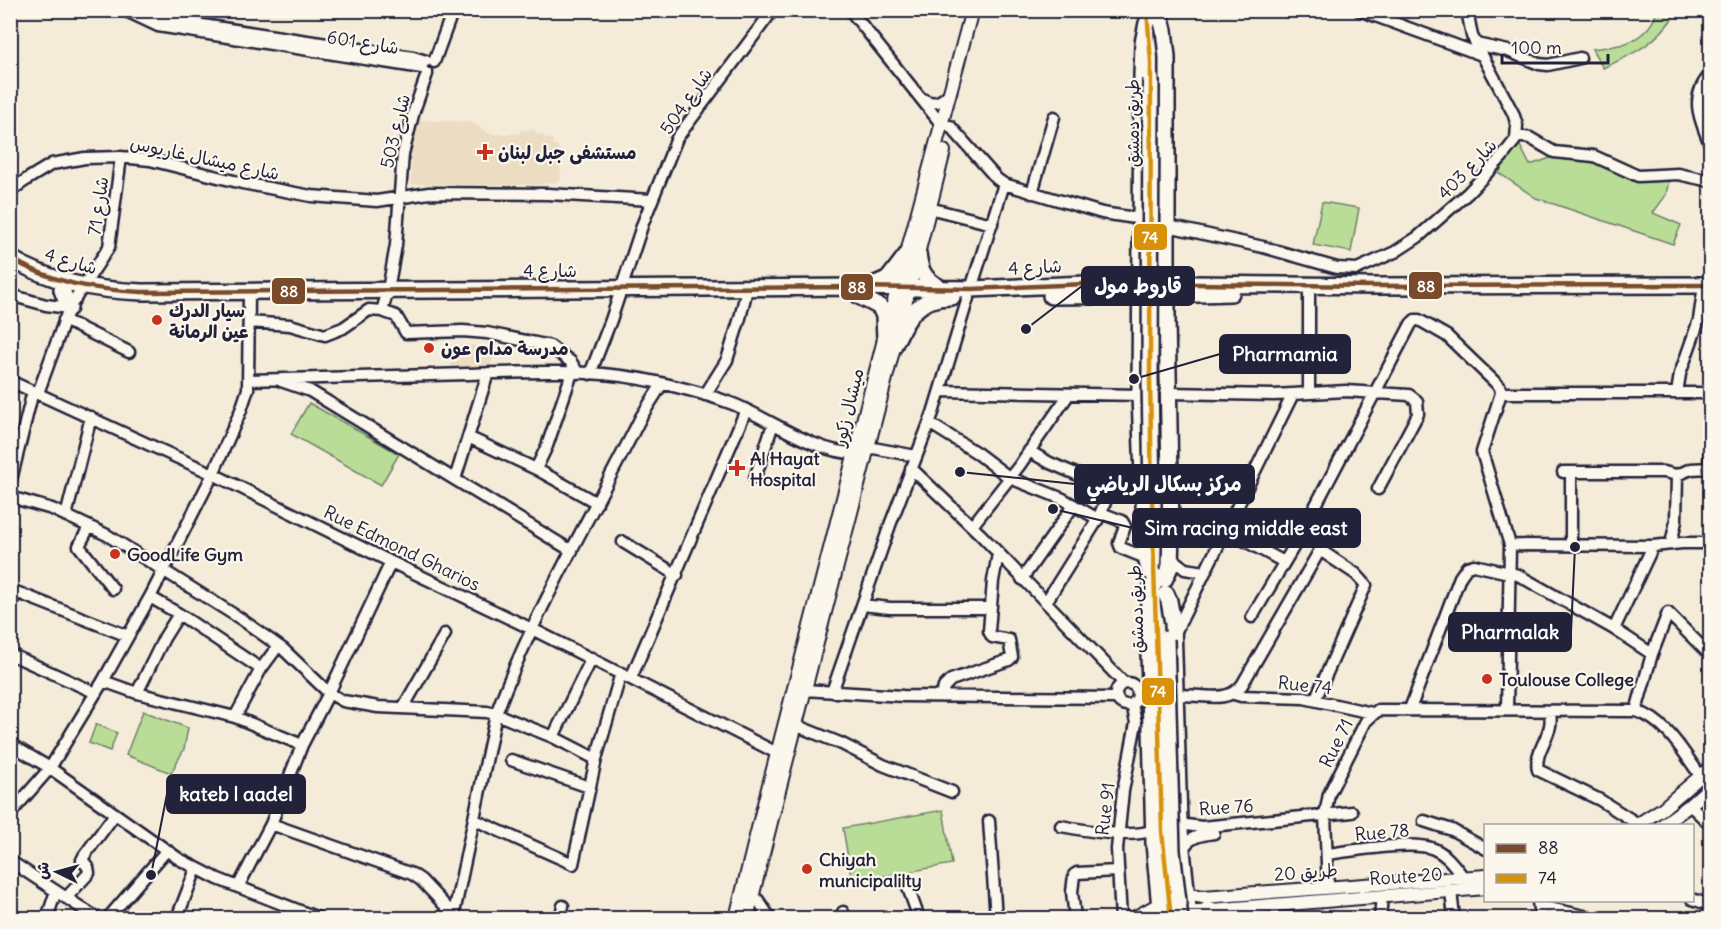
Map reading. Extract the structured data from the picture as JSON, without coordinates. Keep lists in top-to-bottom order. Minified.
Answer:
{"streets":{"highway":["طريق دمشق","شارع 4"],"main road":["ميشال زكور","طريق 20","Route 20"],"street":["شارع 601","شارع 504","شارع 503","شارع ميشال غاريوس","شارع 403","شارع 71","Rue Edmond Gharios","Rue 74","Rue 71","Rue 76","Rue 91","Rue 78"]},"crossings":[["شارع 601","شارع 503"],["شارع 504","شارع ميشال غاريوس"],["شارع 504","شارع 4"],["شارع 503","شارع ميشال غاريوس"],["شارع ميشال غاريوس","شارع 71"],["شارع 71","شارع 4"],["شارع 71","Rue Edmond Gharios"],["شارع 4","ميشال زكور"],["ميشال زكور","Rue Edmond Gharios"],["Rue 74","Rue 71"],["Rue 71","Rue 76"],["Rue 71","Rue 78"],["Rue 71","طريق 20"],["Rue 78","طريق 20"]],"places":{"health":["مستشفى جبل لبنان","Al Hayat Hospital"],"other":["سيار الدرك عين الرمانة","قاروط مول","مدرسة مدام عون","Pharmamia","مركز بسكال الرياضي","Sim racing middle east","Pharmalak","GoodLife Gym","Toulouse College","Chiyah municipalilty","kateb l aadel"]},"lines":["transit line 74","transit line 88"],"legend":["88","74"],"scale_bar":"100 m","north":"left"}
